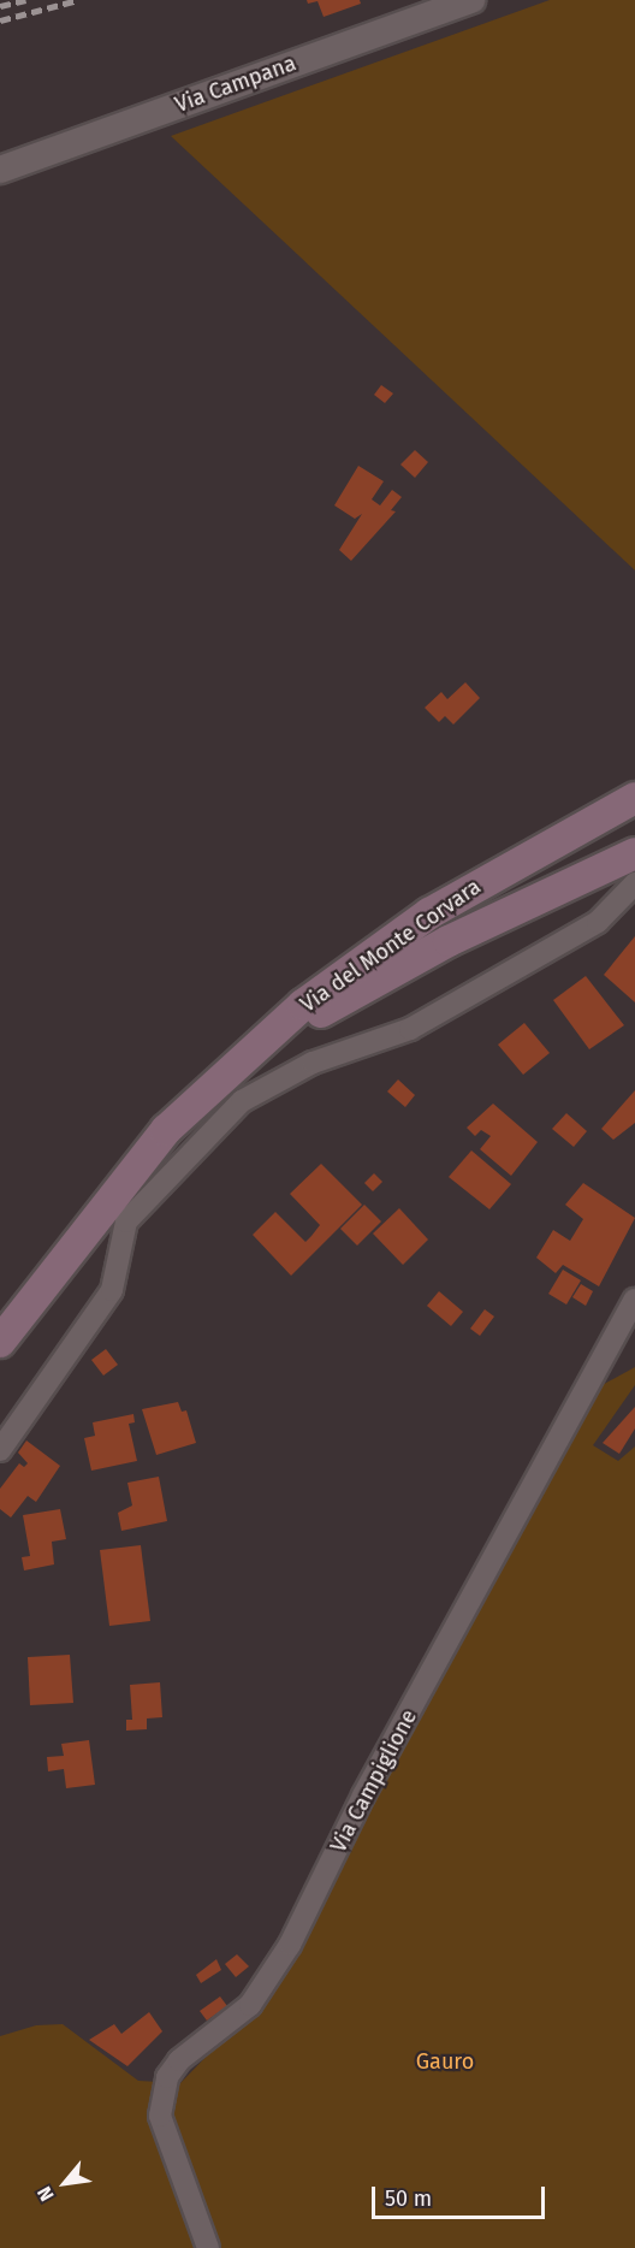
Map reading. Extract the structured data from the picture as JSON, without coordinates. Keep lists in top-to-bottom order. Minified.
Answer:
{"streets":{"main road":["Via del Monte Corvara"],"street":["Via Campana","Via Campiglione"]},"parks":["Gauro"],"scale_bar":"50 m","north":"bottom left"}
